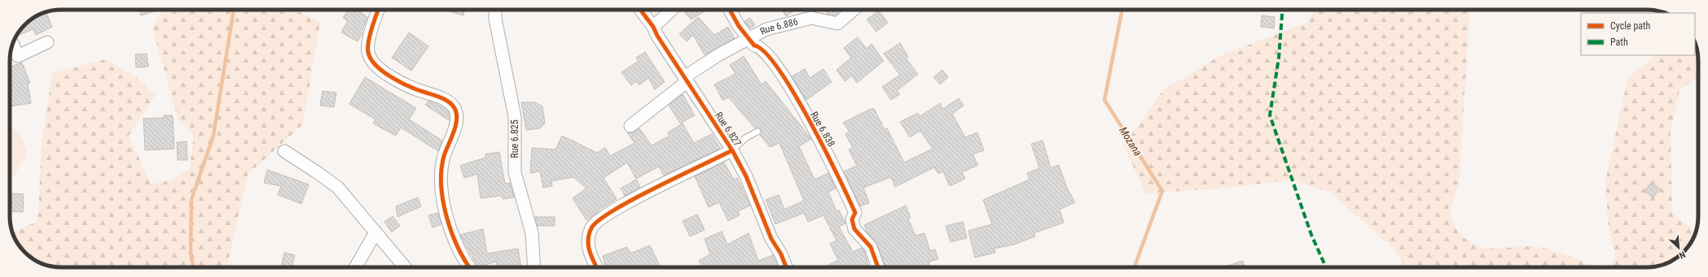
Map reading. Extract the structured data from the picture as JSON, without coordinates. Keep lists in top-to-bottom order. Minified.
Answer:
{"streets":{"street":["Rue 6.886","Rue 6.827","Rue 6.838","Rue 6.825"]},"crossings":[["Rue 6.886","Rue 6.827"],["Rue 6.886","Rue 6.838"]],"water":["Mozana"],"legend":["Cycle path","Path"],"north":"bottom right"}
